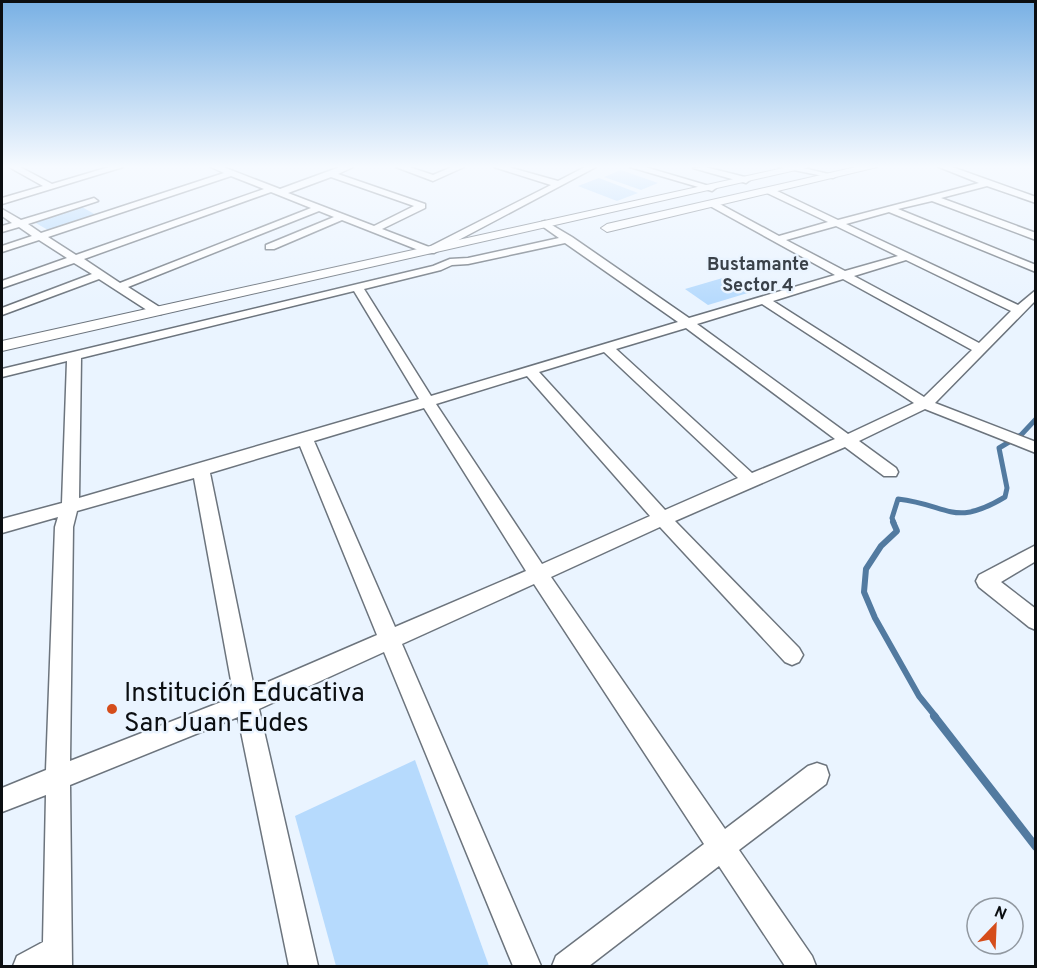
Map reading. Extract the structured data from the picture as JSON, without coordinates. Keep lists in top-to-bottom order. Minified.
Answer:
{"districts":["Bustamante Sector 4"],"places":["Institución Educativa San Juan Eudes"],"north":"top right"}
